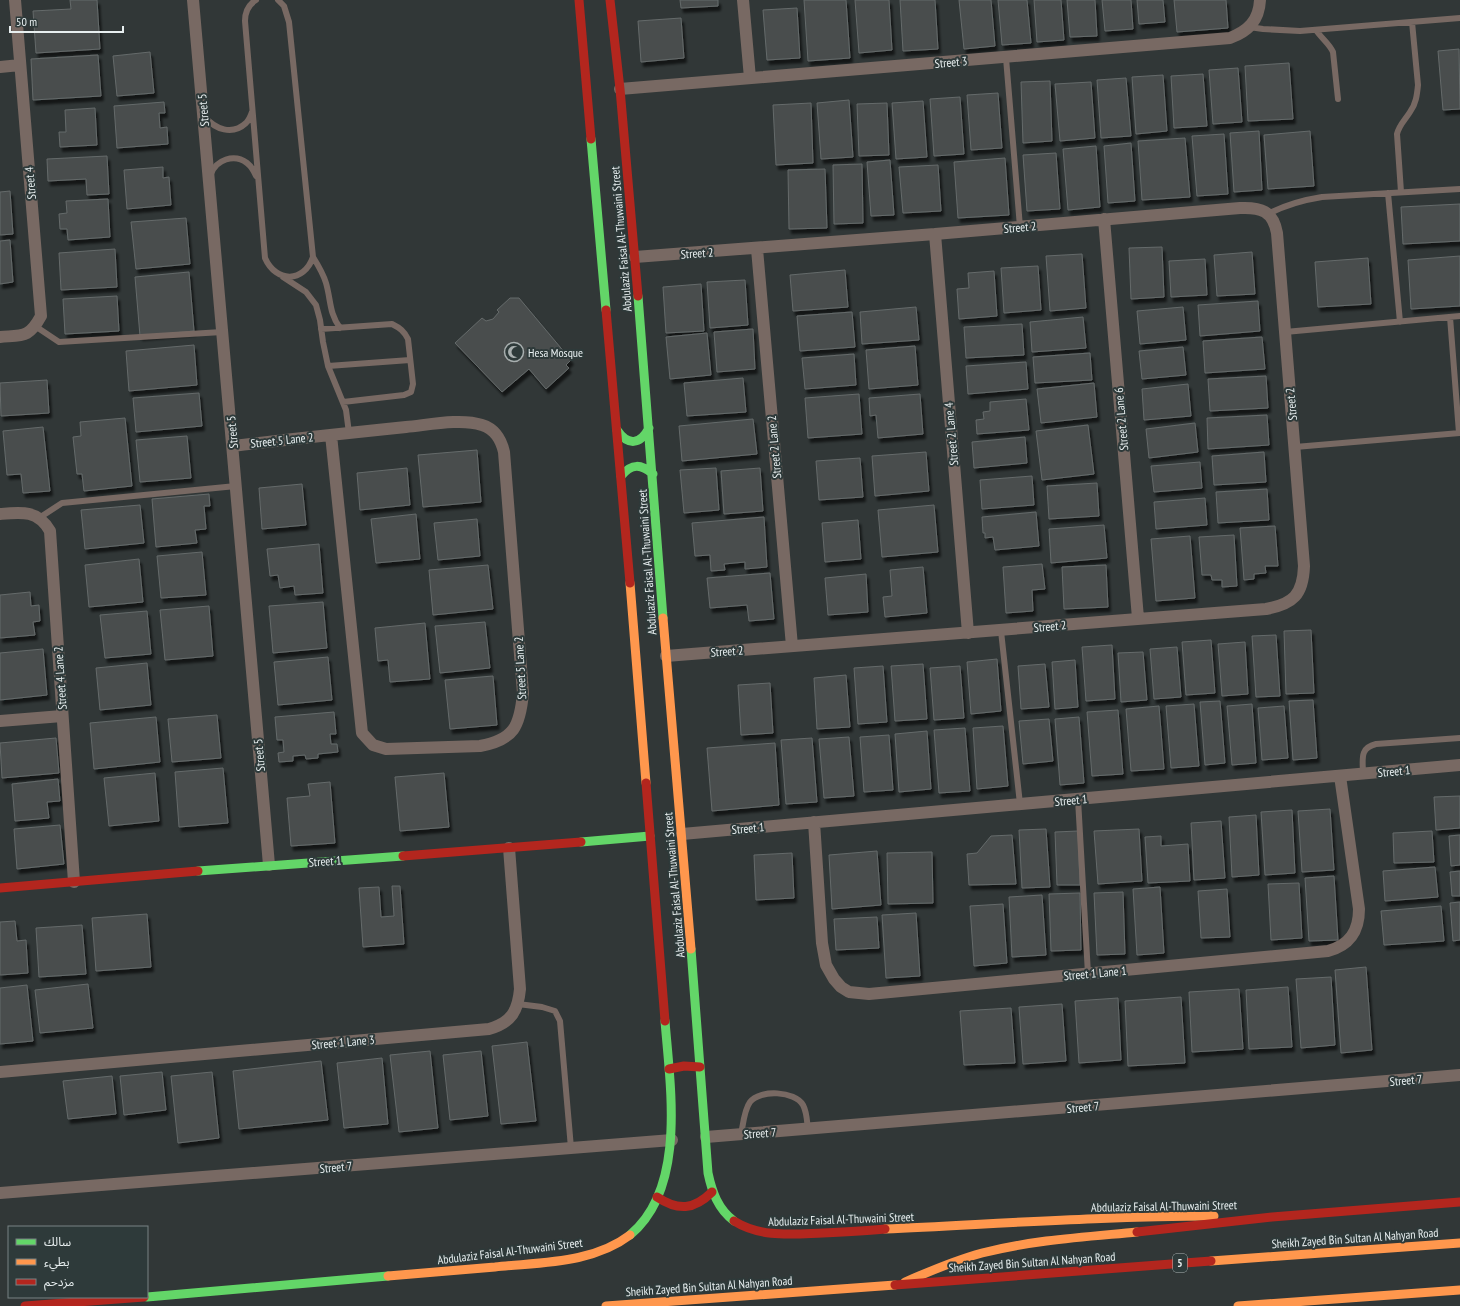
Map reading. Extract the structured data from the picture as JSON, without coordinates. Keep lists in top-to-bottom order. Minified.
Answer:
{"streets":{"main road":["Abdulaziz Faisal Al-Thuwaini Street","Street 1","Sheikh Zayed Bin Sultan Al Nahyan Road","5"],"street":["Street 3","Street 5","Street 4","Street 2","Street 2 Lane 6","Street 2 Lane 4","Street 5 Lane 2","Street 2 Lane 2","Street 4 Lane 2","Street 1 Lane 1","Street 1 Lane 3","Street 7"]},"crossings":[["Street 3","Abdulaziz Faisal Al-Thuwaini Street"],["Street 5","Street 5 Lane 2"],["Street 5","Street 1"],["Street 2","Abdulaziz Faisal Al-Thuwaini Street"],["Street 2","Street 2 Lane 6"],["Street 2","Street 2 Lane 4"],["Street 2","Street 2 Lane 2"],["Abdulaziz Faisal Al-Thuwaini Street","Street 1"],["Abdulaziz Faisal Al-Thuwaini Street","Street 7"],["Street 4 Lane 2","Street 1"],["Street 1","Street 1 Lane 1"],["Street 1","Street 1 Lane 3"]],"places":{"mosque":["Hesa Mosque"]},"legend":["سالك","بطيء","مزدحم"],"scale_bar":"50 m"}
